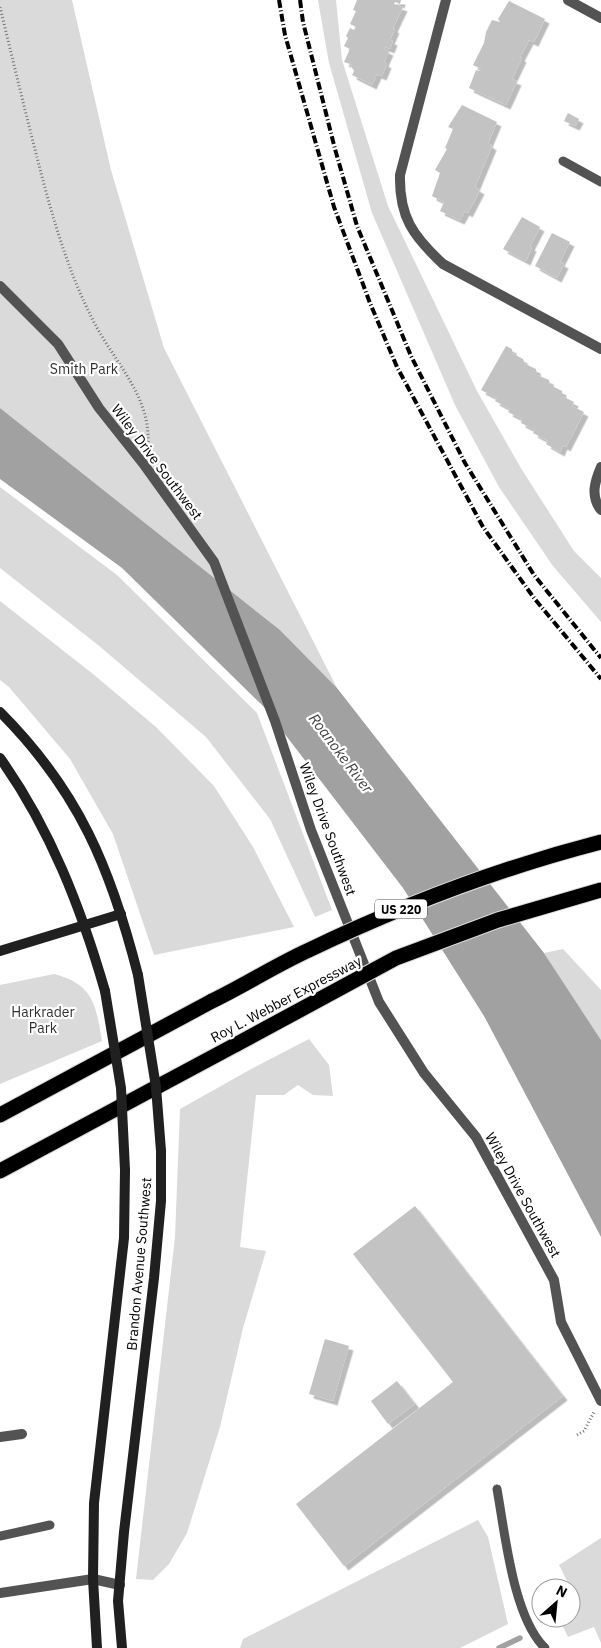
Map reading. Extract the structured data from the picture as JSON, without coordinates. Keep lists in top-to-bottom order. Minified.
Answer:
{"streets":{"highway":["US 220","Roy L. Webber Expressway"],"main road":["Brandon Avenue Southwest"],"street":["Wiley Drive Southwest"]},"water":["Roanoke River"],"parks":["Smith Park","Harkrader Park"],"north":"top right"}
